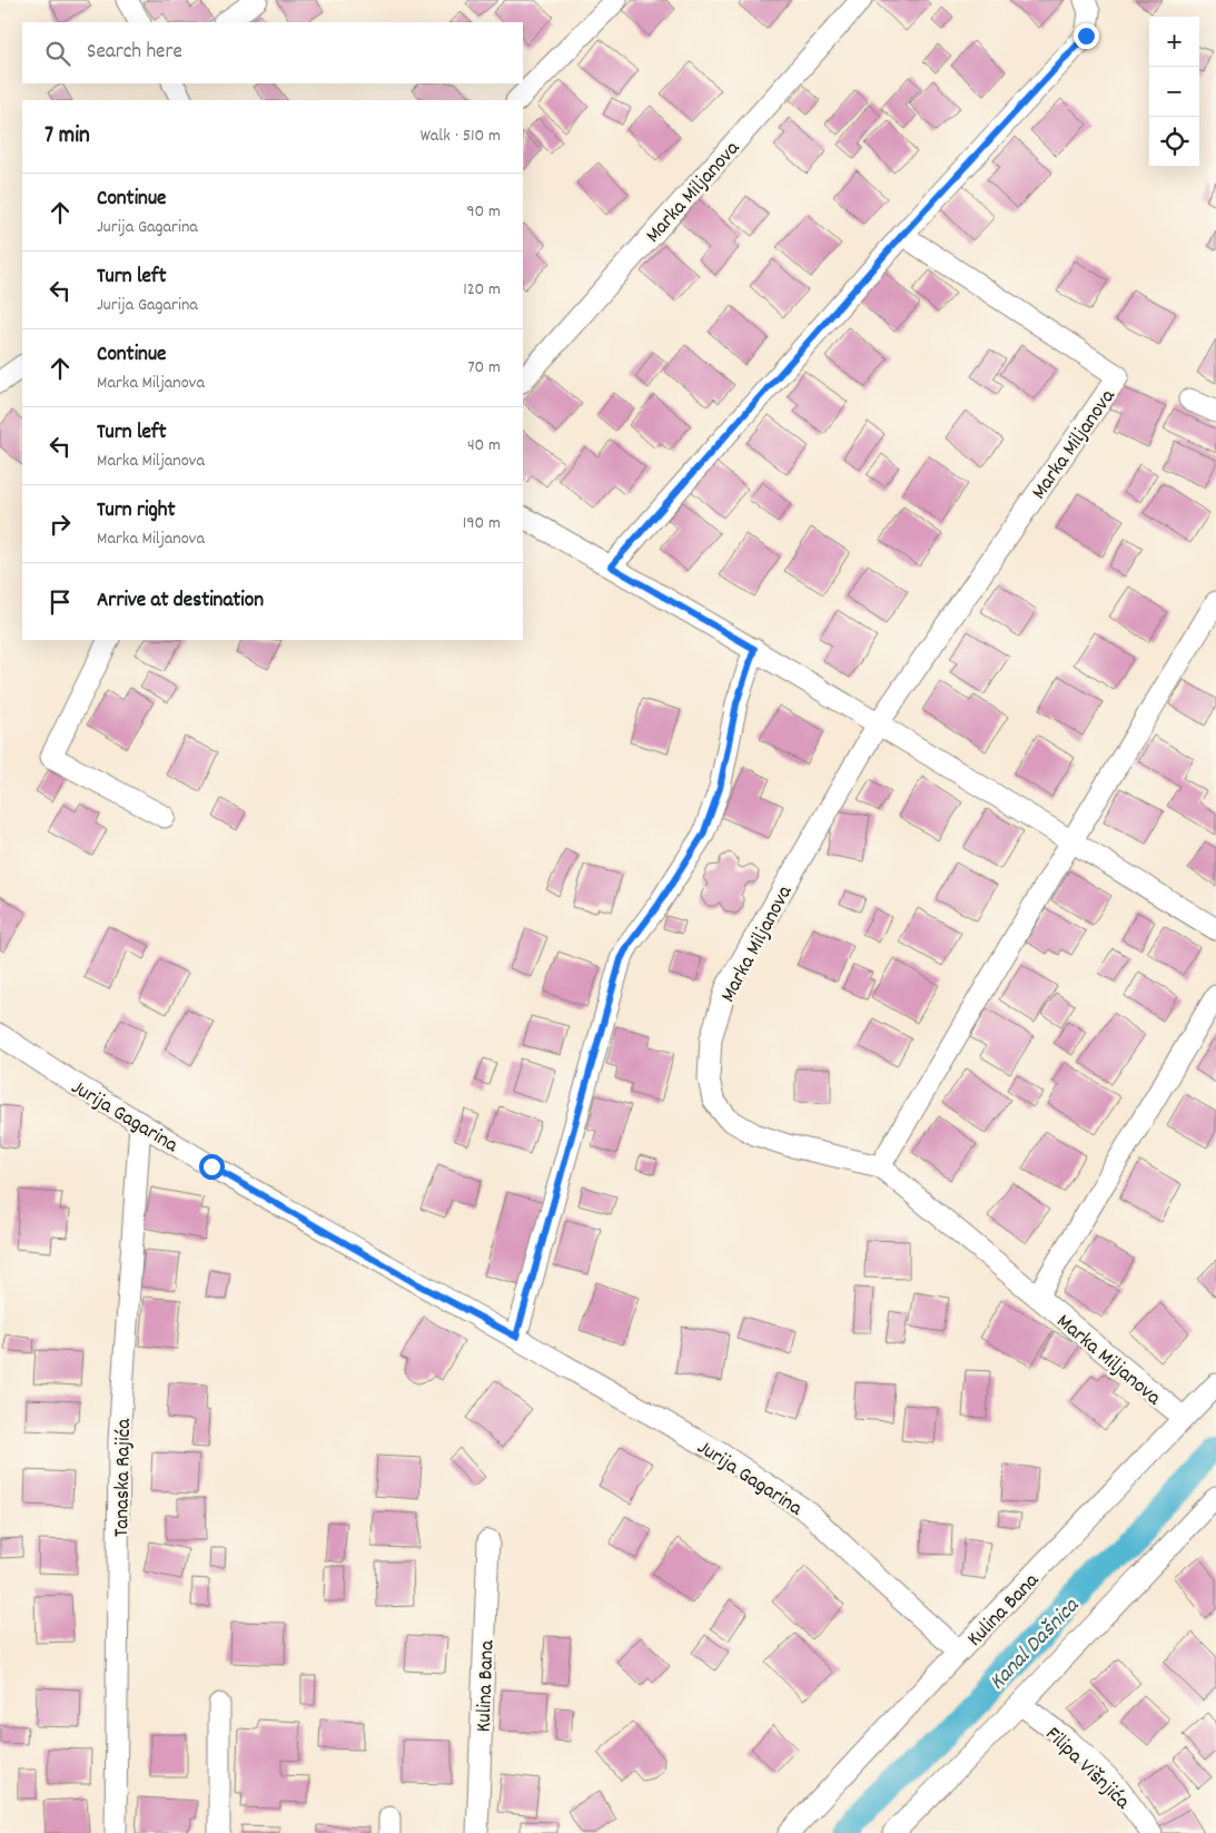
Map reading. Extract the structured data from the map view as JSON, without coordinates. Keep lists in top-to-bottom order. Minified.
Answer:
{"streets":{"street":["Marka Miljanova","Jurija Gagarina","Tanaska Rajića","Kulina Bana","Filipa Višnjića"]},"crossings":[["Marka Miljanova","Kulina Bana"],["Jurija Gagarina","Tanaska Rajića"],["Jurija Gagarina","Kulina Bana"]],"water":["Kanal Dašnica"],"page":{"map_buttons":["+","−"],"search":"Search here","heading":["7 min","Walk · 510 m"],"list":[["Continue","Jurija Gagarina","90 m"],["Turn left","Jurija Gagarina","120 m"],["Continue","Marka Miljanova","70 m"],["Turn left","Marka Miljanova","40 m"],["Turn right","Marka Miljanova","190 m"],"Arrive at destination"]}}
